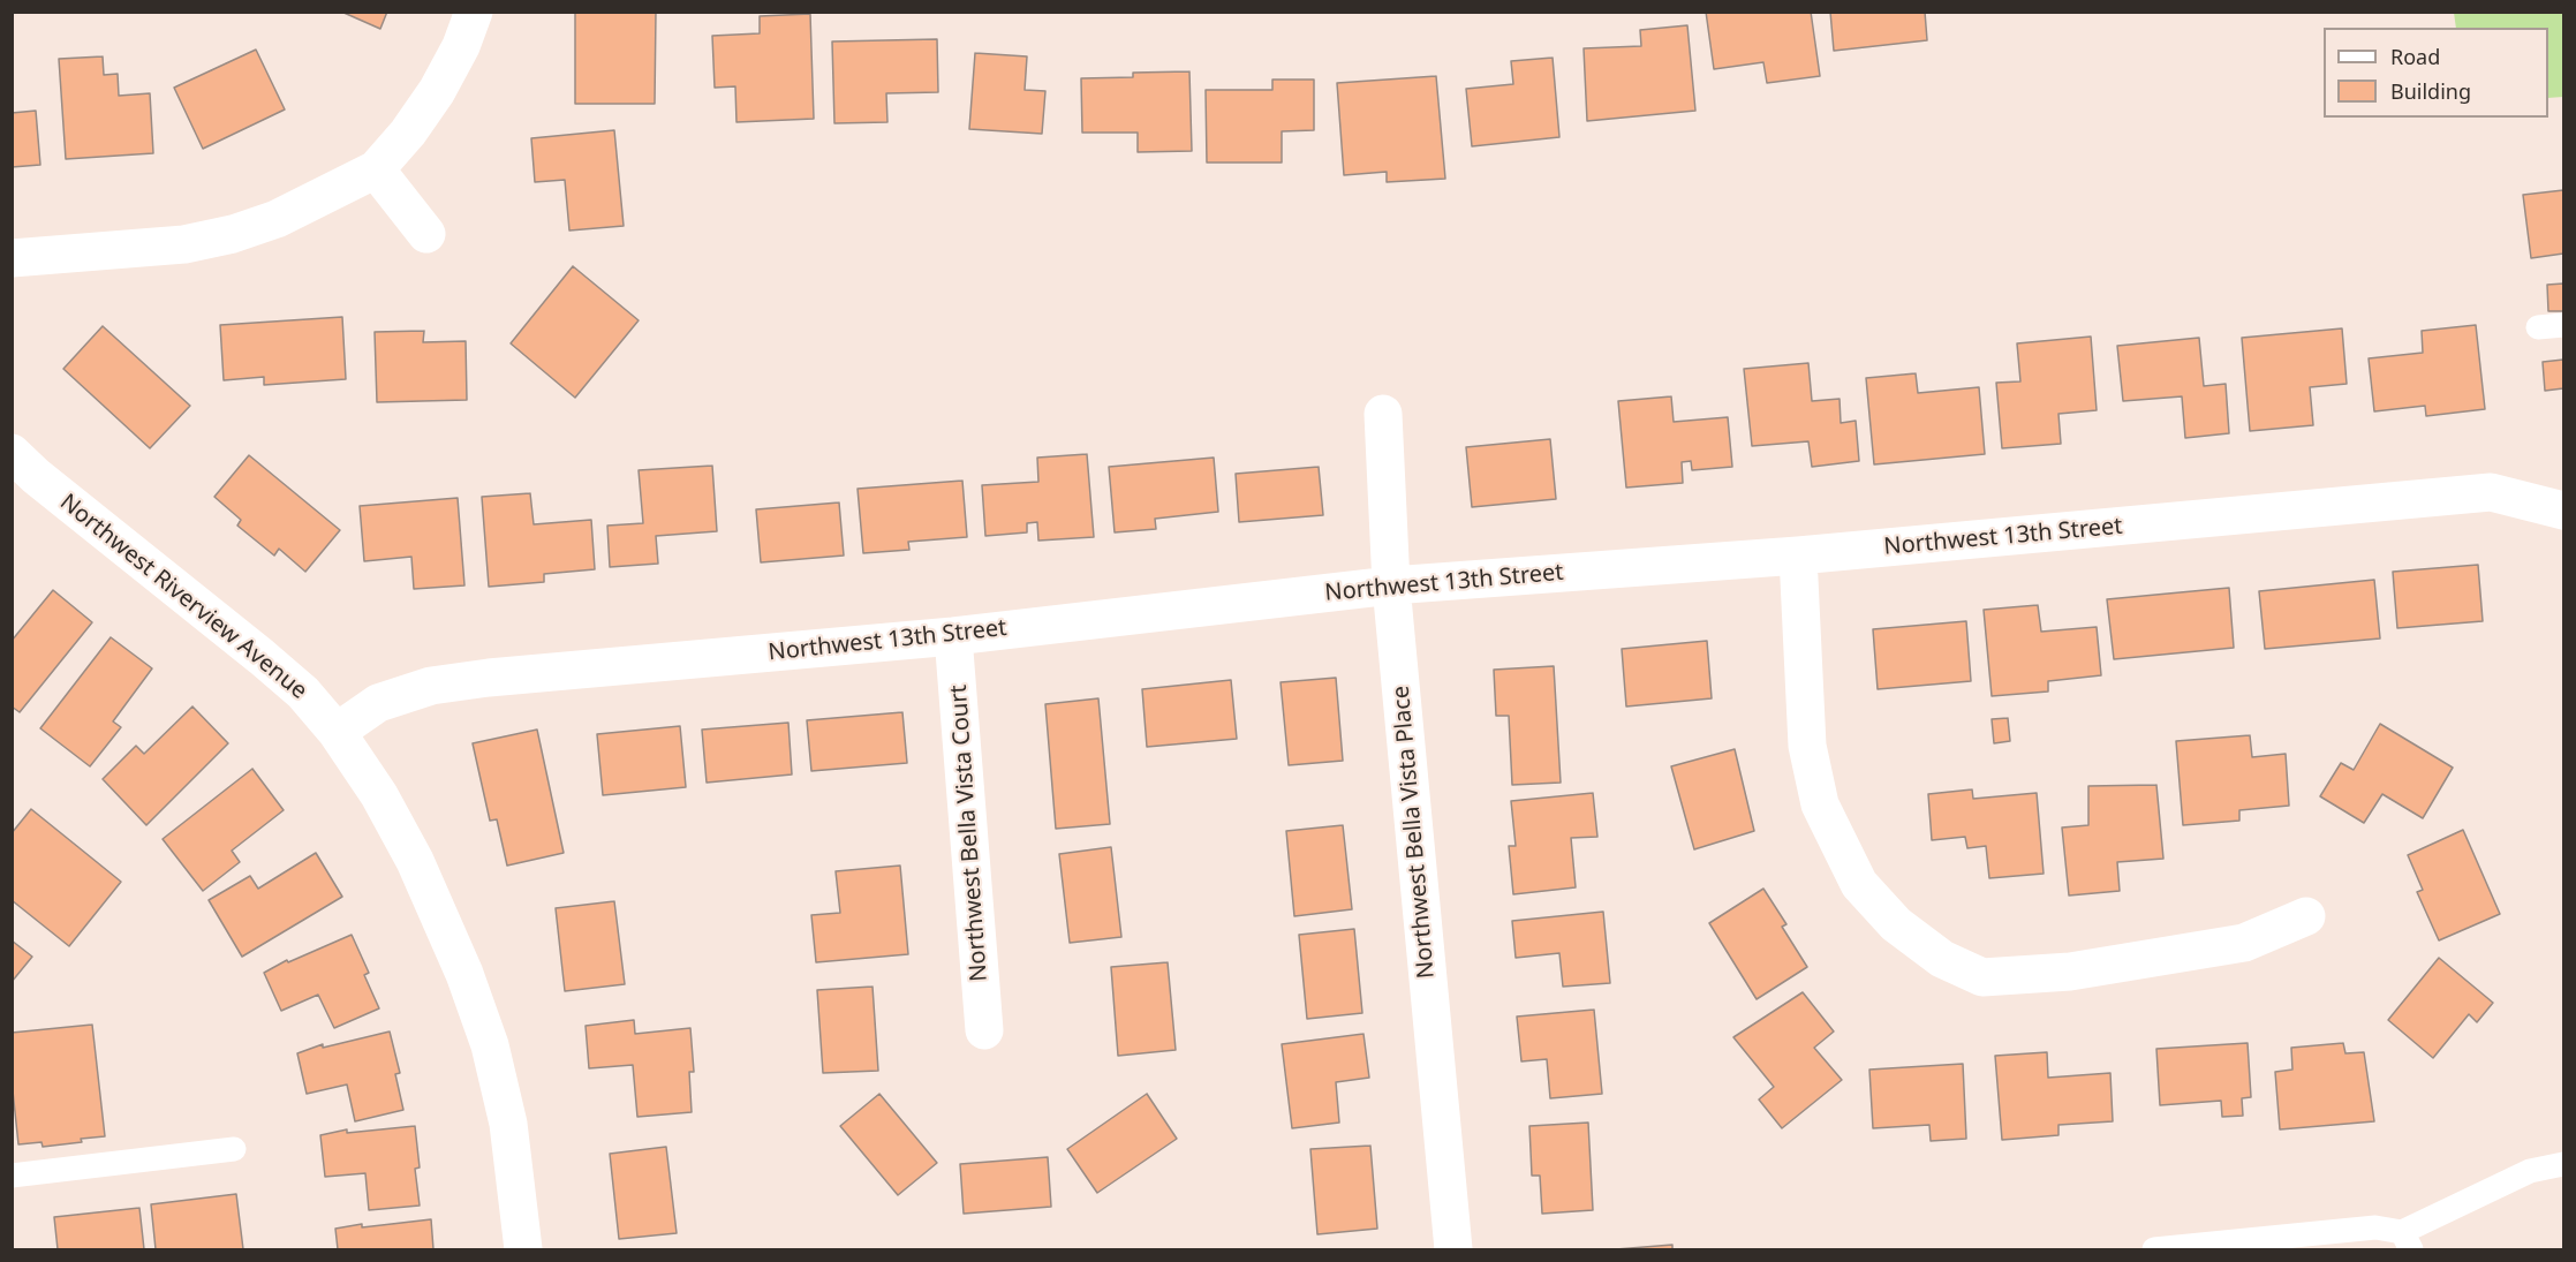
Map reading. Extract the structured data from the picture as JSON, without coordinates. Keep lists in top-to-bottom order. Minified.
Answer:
{"streets":{"street":["Northwest 13th Street","Northwest Riverview Avenue","Northwest Bella Vista Place","Northwest Bella Vista Court"]},"crossings":[["Northwest 13th Street","Northwest Riverview Avenue"],["Northwest 13th Street","Northwest Bella Vista Place"],["Northwest 13th Street","Northwest Bella Vista Court"]],"legend":["Road","Building"]}
